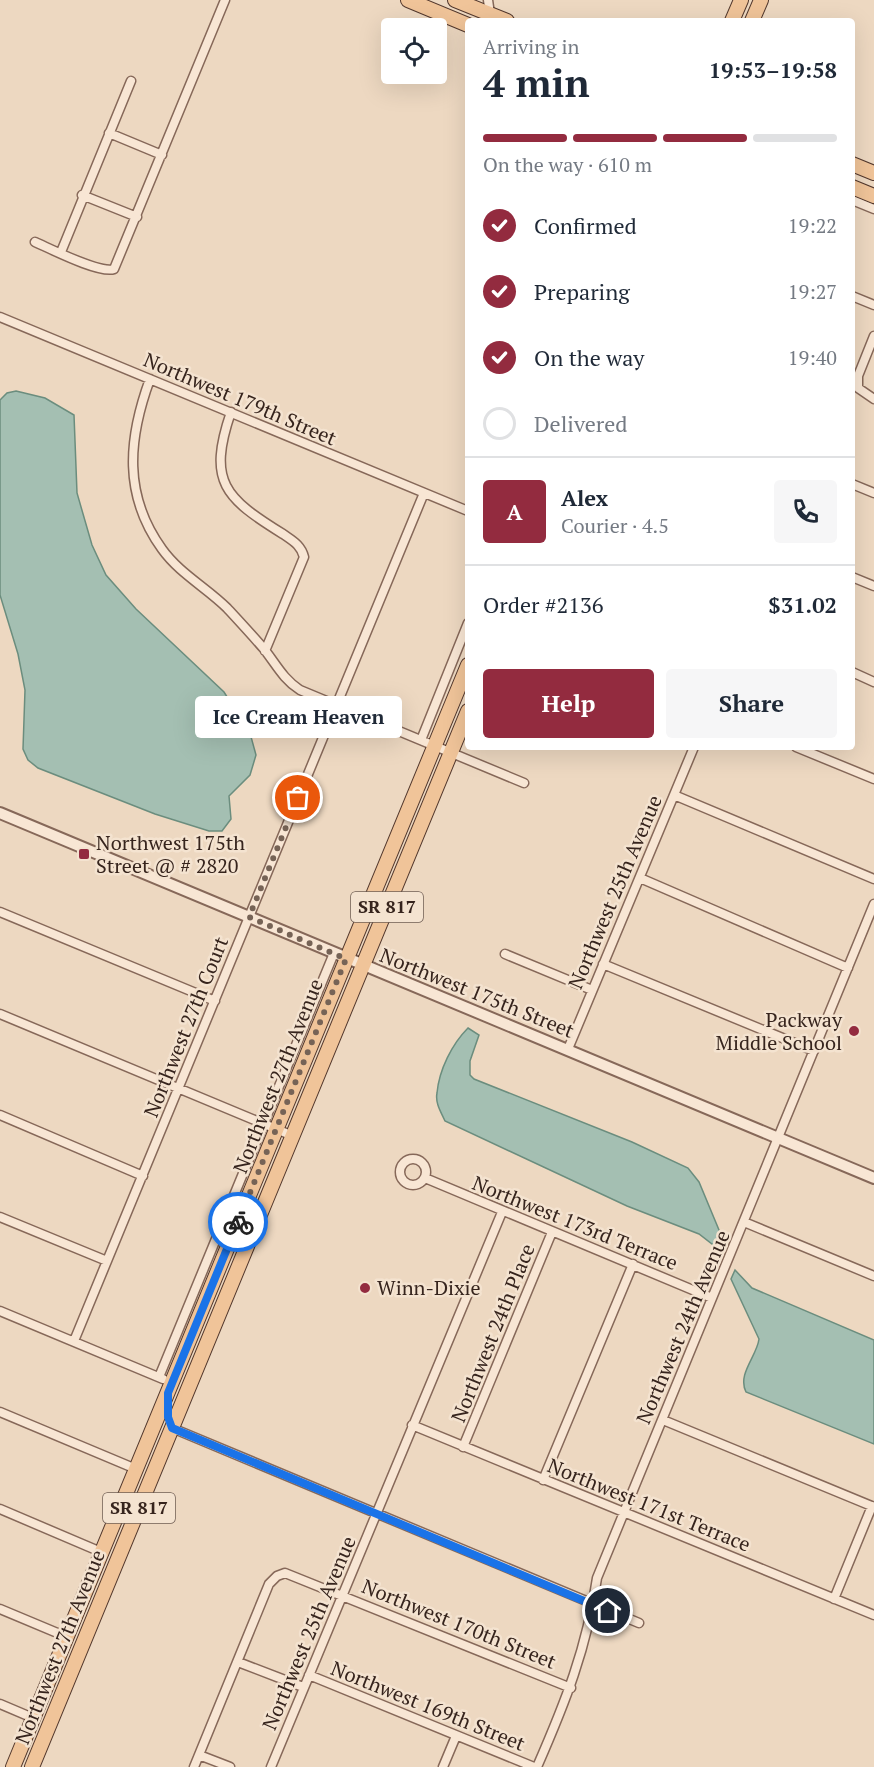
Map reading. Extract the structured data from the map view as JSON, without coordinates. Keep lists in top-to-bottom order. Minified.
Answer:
{"streets":{"main road":["SR 817","Northwest 27th Avenue"],"street":["Northwest 179th Street","Northwest 25th Avenue","Northwest 175th Street","Northwest 27th Court","Northwest 173rd Terrace","Northwest 24th Avenue","Northwest 24th Place","Northwest 171st Terrace","Northwest 170th Street","Northwest 169th Street"]},"crossings":[["Northwest 179th Street","Northwest 27th Court"],["Northwest 25th Avenue","Northwest 175th Street"],["Northwest 25th Avenue","Northwest 173rd Terrace"],["Northwest 25th Avenue","Northwest 171st Terrace"],["Northwest 25th Avenue","Northwest 170th Street"],["Northwest 25th Avenue","Northwest 169th Street"],["Northwest 175th Street","Northwest 27th Court"],["Northwest 175th Street","Northwest 27th Avenue"],["Northwest 175th Street","Northwest 24th Avenue"],["Northwest 173rd Terrace","Northwest 24th Avenue"],["Northwest 173rd Terrace","Northwest 24th Place"],["Northwest 24th Avenue","Northwest 171st Terrace"],["Northwest 24th Avenue","Northwest 170th Street"],["Northwest 24th Avenue","Northwest 169th Street"],["Northwest 24th Place","Northwest 171st Terrace"],["Northwest 170th Street","Northwest 169th Street"]],"places":{"other":["Ice Cream Heaven","Packway Middle School","Winn-Dixie"],"transit":["Northwest 175th Street @ # 2820"]},"page":{"heading":["4 min","Arriving in","19:53–19:58"],"panel":["Alex","Courier · 4.5","Order #2136","$31.02"],"bar":"On the way · 610 m","list":[["Confirmed","19:22"],["Preparing","19:27"],["On the way","19:40"],"Delivered"],"round":"A","buttons":["Help","Share"],"bubble":"Ice Cream Heaven"}}
